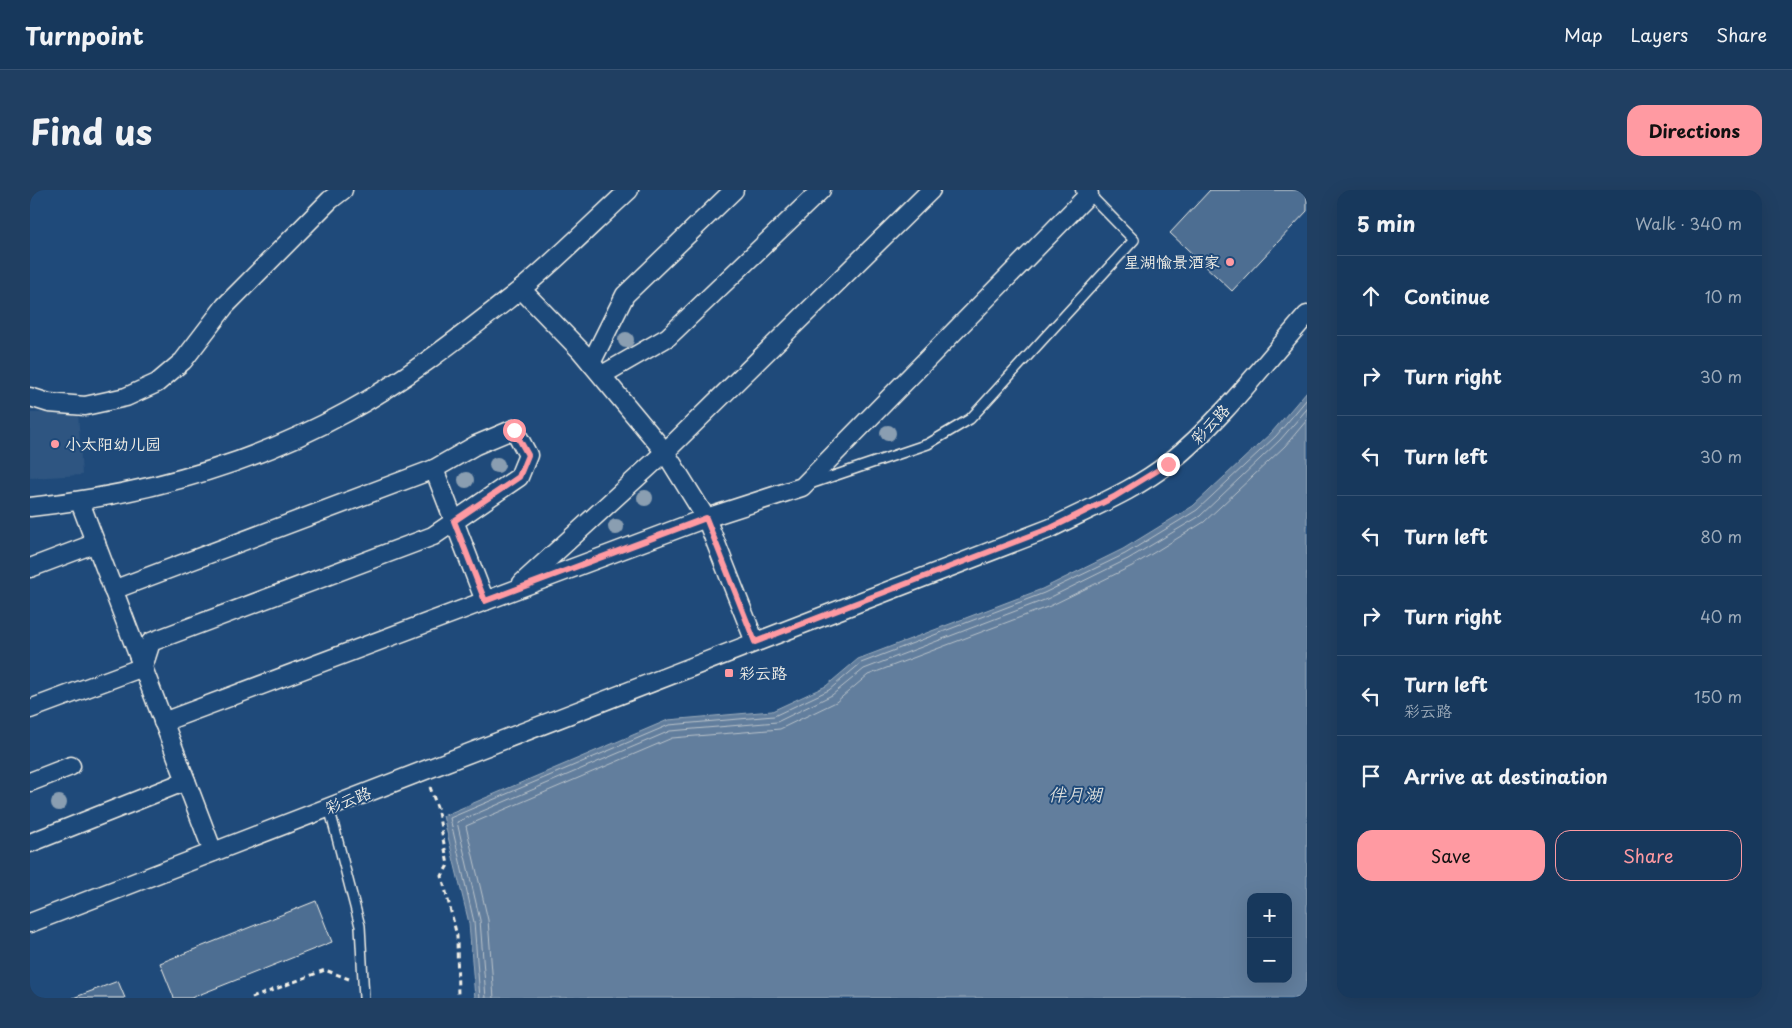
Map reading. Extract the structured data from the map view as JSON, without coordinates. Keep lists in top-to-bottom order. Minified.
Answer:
{"streets":{"street":["彩云路"]},"water":["伴月湖"],"places":{"other":["星湖愉景酒家","小太阳幼儿园"],"transit":["彩云路"]},"page":{"header":"Turnpoint","nav":["Map","Layers","Share"],"title":"Find us","buttons":["Directions",["Save","Share"]],"heading":["5 min","Walk · 340 m"],"list":[["Continue","10 m"],["Turn right","30 m"],["Turn left","30 m"],["Turn left","80 m"],["Turn right","40 m"],["Turn left","彩云路","150 m"],"Arrive at destination"],"map_buttons":["+","−"]}}
